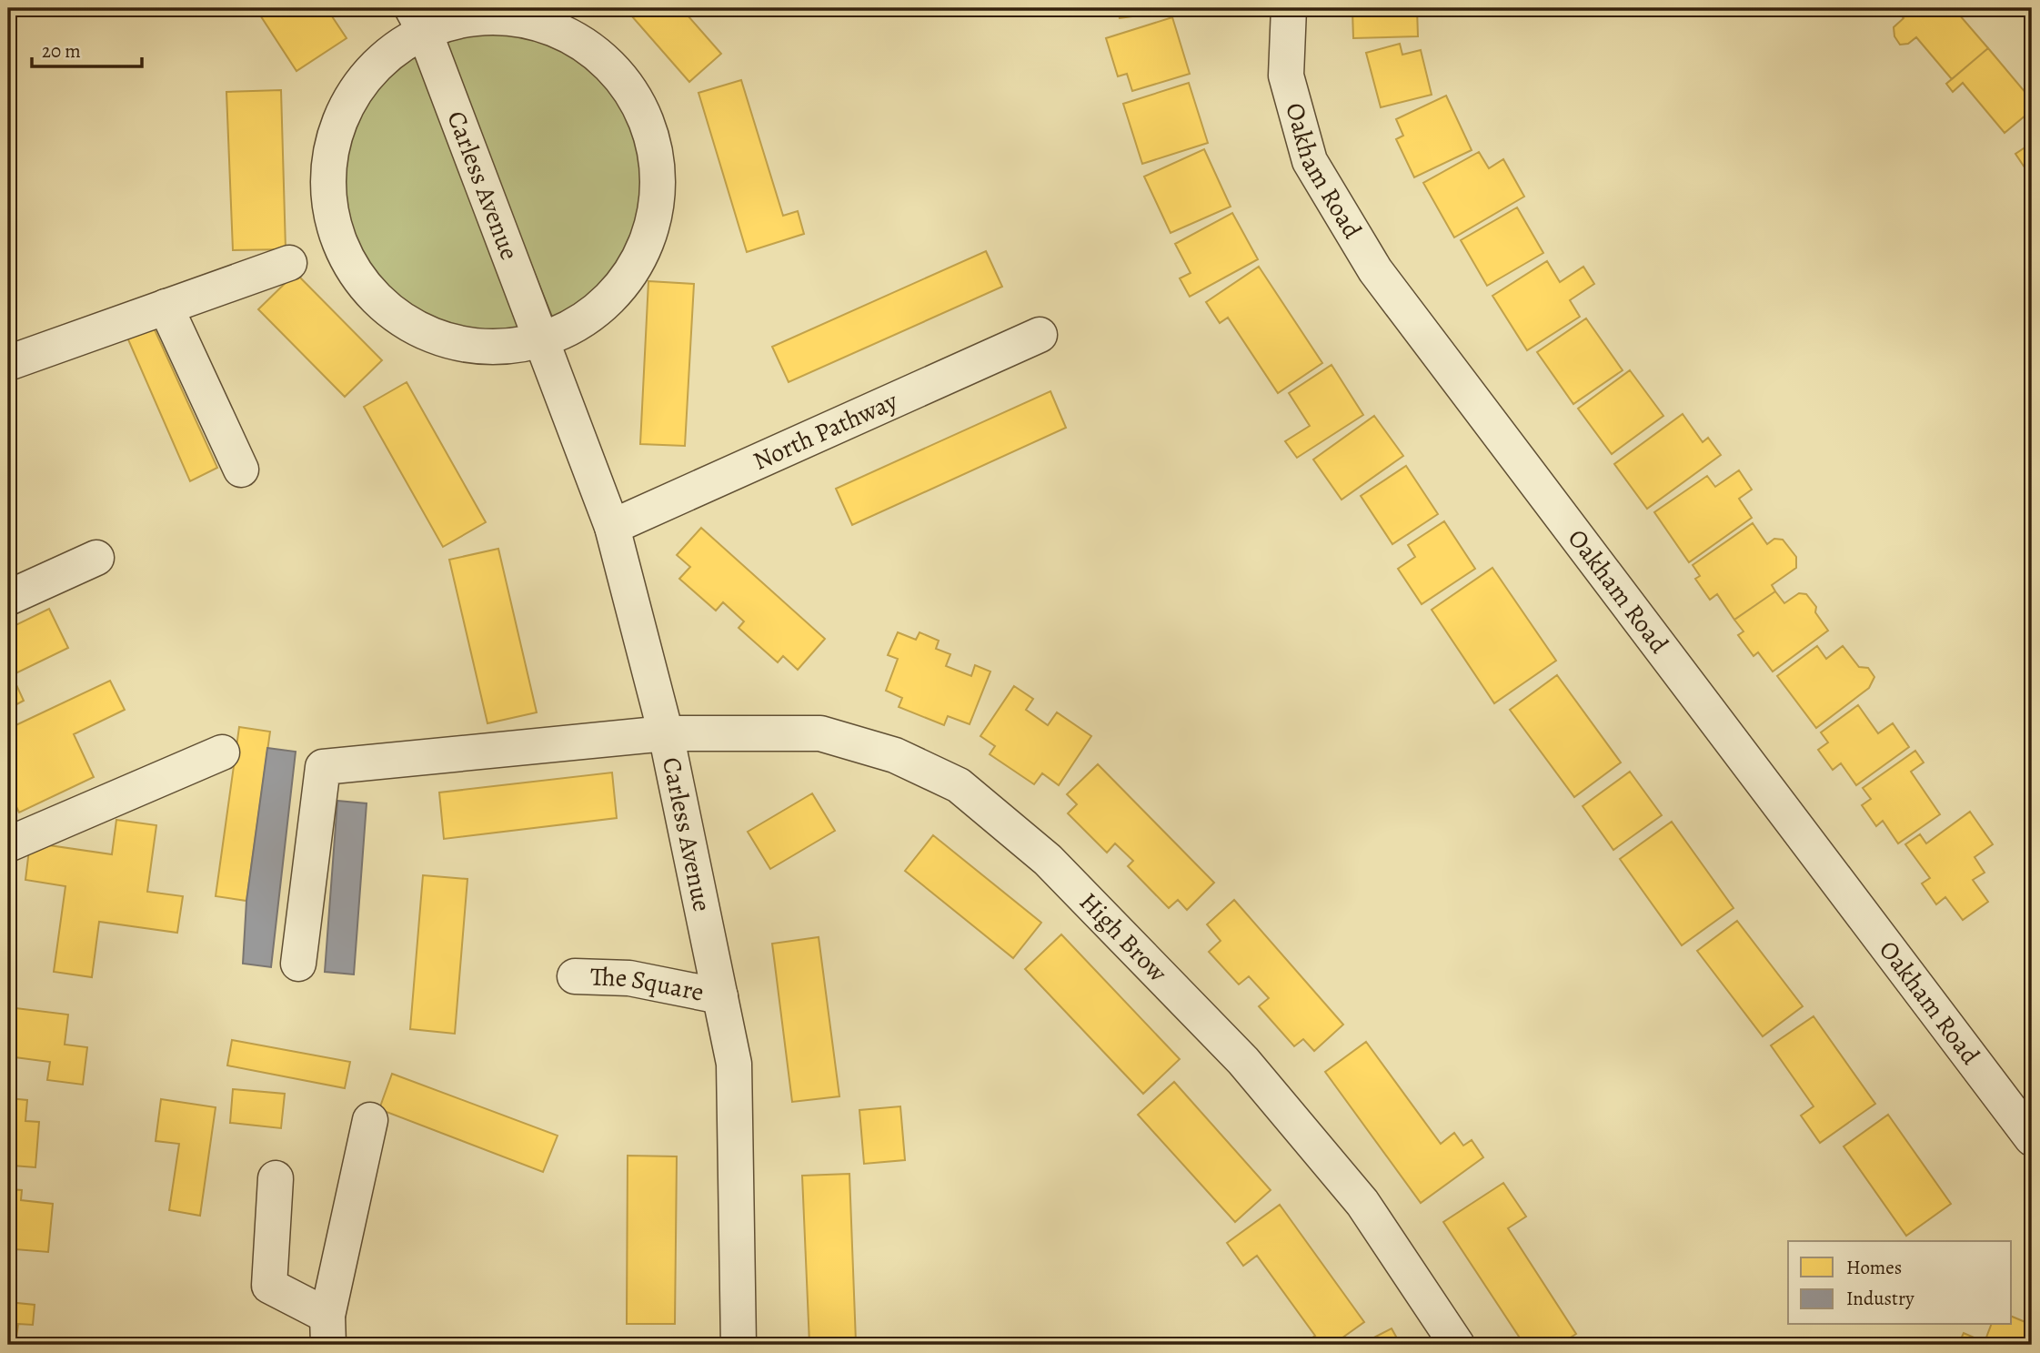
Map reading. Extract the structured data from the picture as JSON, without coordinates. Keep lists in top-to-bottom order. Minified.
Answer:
{"streets":{"street":["Oakham Road","Carless Avenue","North Pathway","High Brow","The Square"]},"crossings":[["Carless Avenue","North Pathway"],["Carless Avenue","High Brow"],["Carless Avenue","The Square"]],"legend":["Homes","Industry"],"scale_bar":"20 m"}
